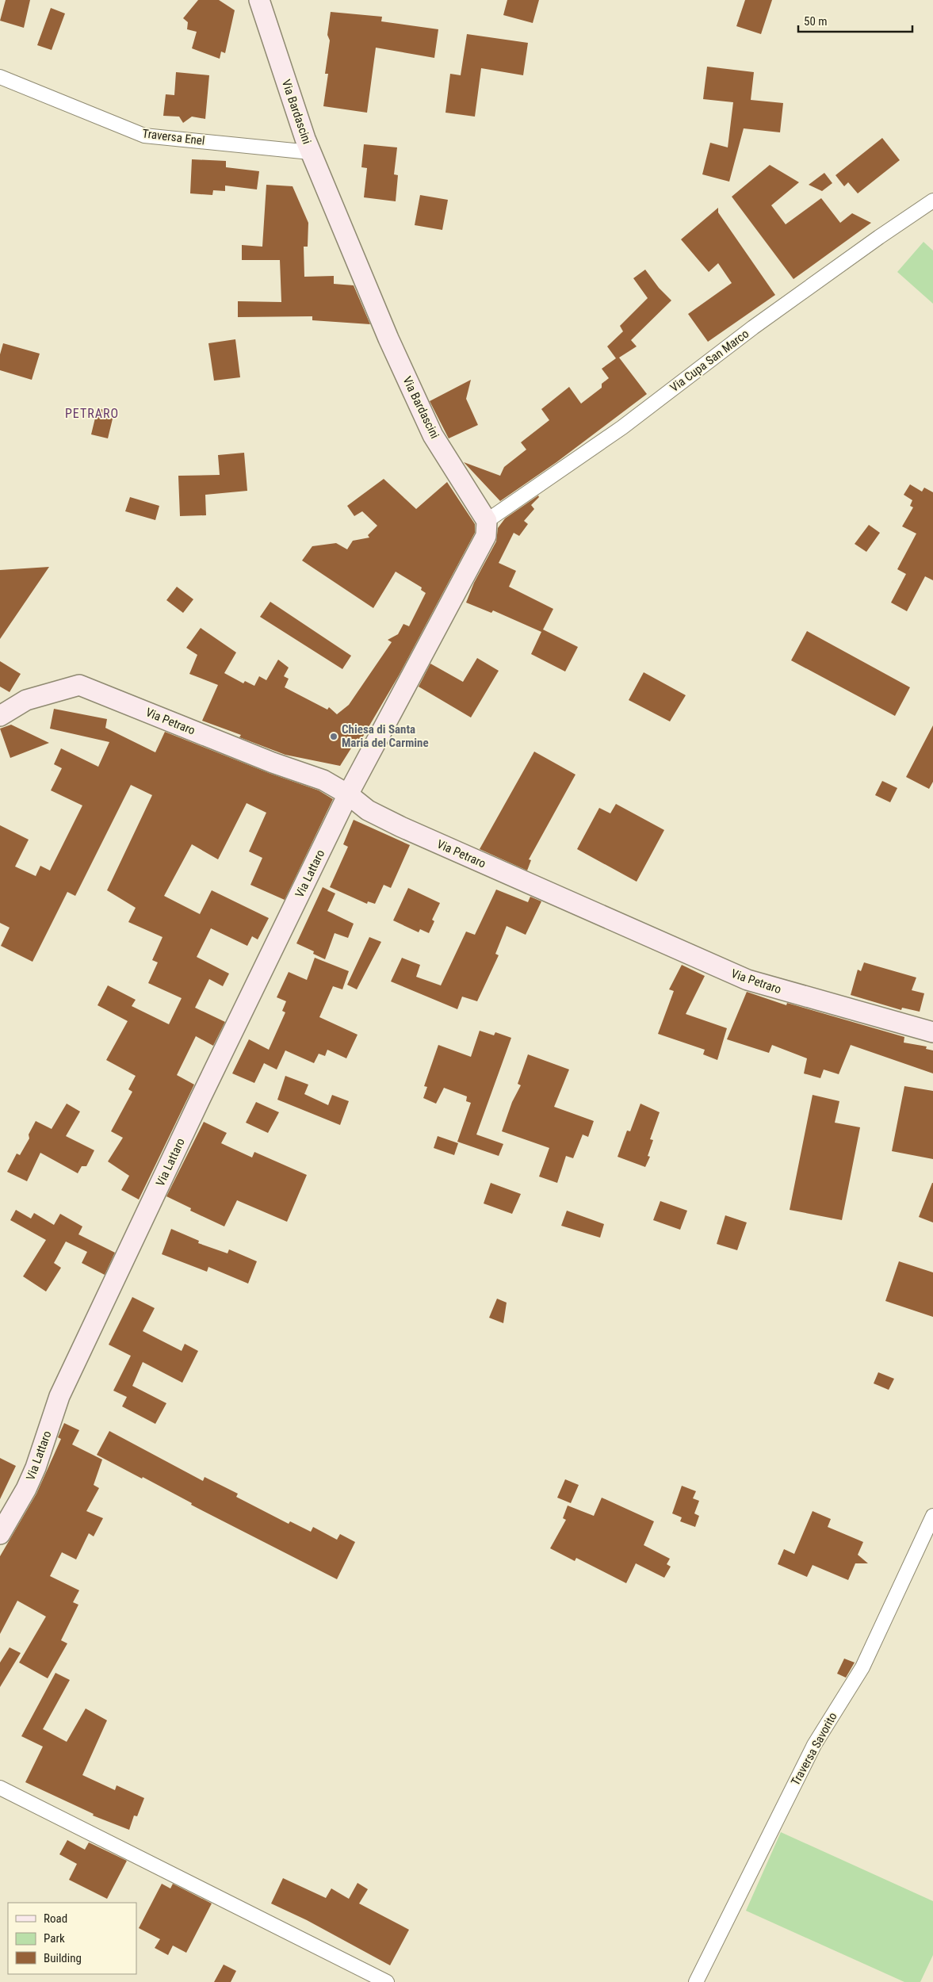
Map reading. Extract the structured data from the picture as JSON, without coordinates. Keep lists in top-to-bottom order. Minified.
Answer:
{"streets":{"street":["Via Bardascini","Traversa Enel","Via Cupa San Marco","Via Petraro","Via Lattaro","Traversa Savorito"]},"crossings":[["Via Bardascini","Traversa Enel"],["Via Bardascini","Via Cupa San Marco"],["Via Petraro","Via Lattaro"]],"districts":["PETRARO"],"places":["Chiesa di Santa Maria del Carmine"],"legend":["Road","Park","Building"],"scale_bar":"50 m"}
